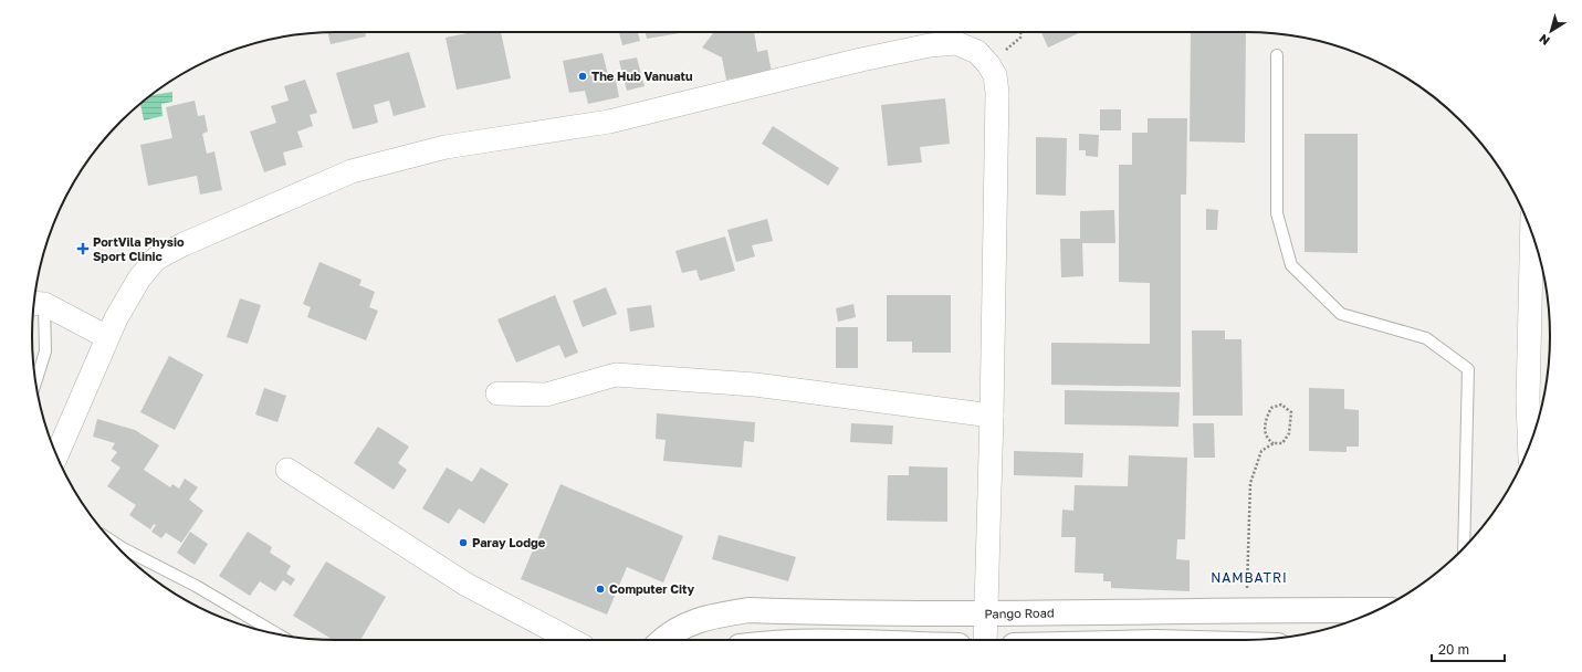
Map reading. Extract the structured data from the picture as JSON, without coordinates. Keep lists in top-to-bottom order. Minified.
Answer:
{"streets":{"street":["Pango Road"]},"districts":["NAMBATRI"],"places":{"other":["The Hub Vanuatu","Paray Lodge","Computer City"],"health":["PortVila Physio Sport Clinic"]},"scale_bar":"20 m","north":"bottom left"}
